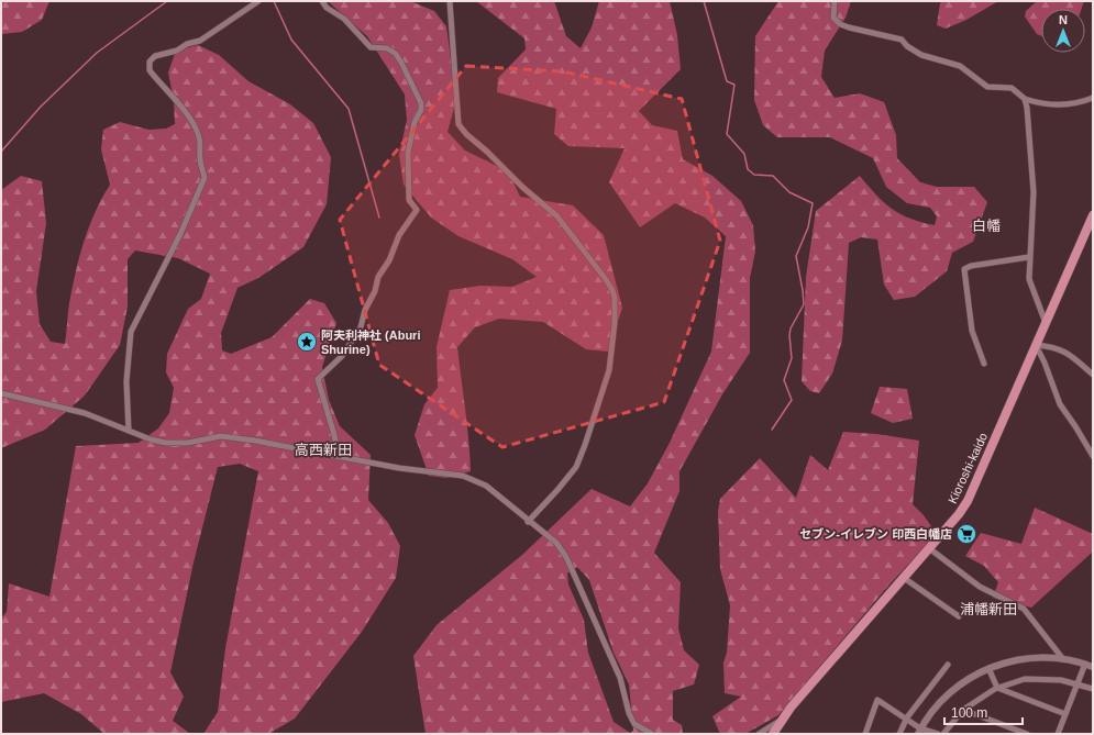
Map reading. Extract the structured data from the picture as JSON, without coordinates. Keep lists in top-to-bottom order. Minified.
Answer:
{"streets":{"main road":["Kioroshi-kaido"]},"districts":["白幡","高西新田","浦幡新田"],"places":{"place":["阿夫利神社 (Aburi Shurine)"],"supermarket":["セブン-イレブン 印西白幡店"]},"scale_bar":"100 m","north":"top"}
